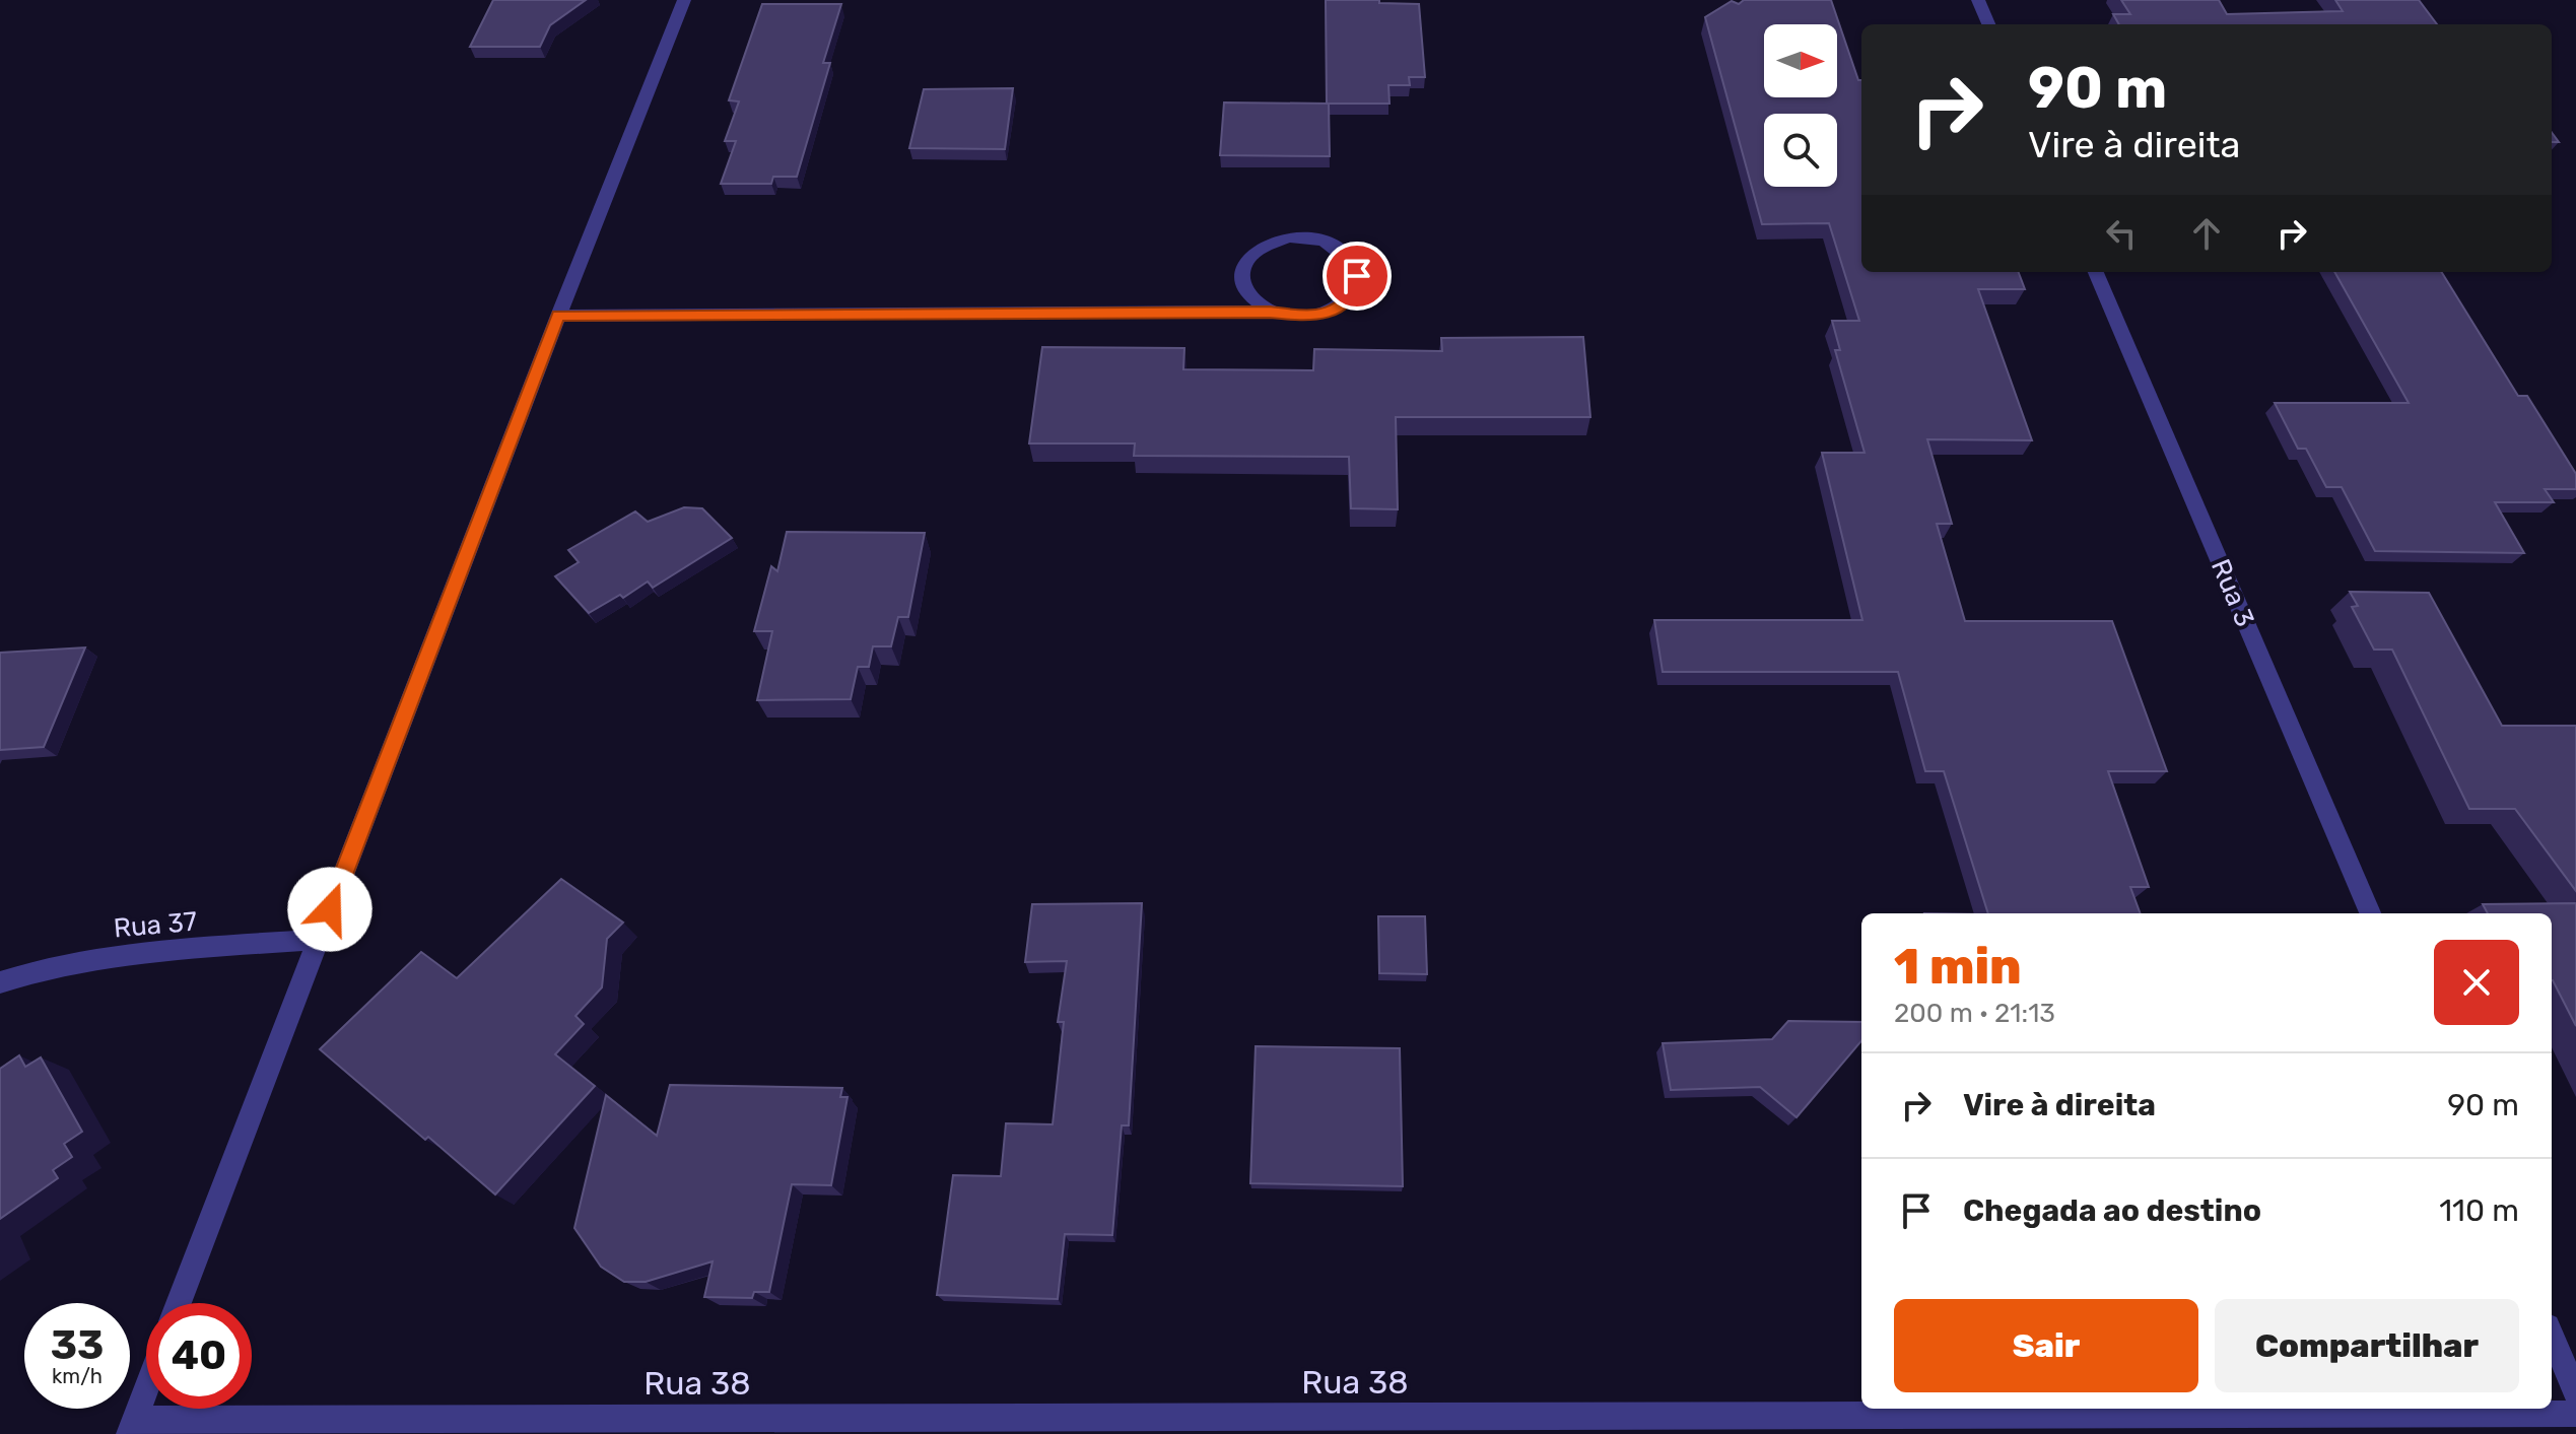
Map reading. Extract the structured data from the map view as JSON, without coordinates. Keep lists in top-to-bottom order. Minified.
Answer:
{"streets":{"street":["Rua 3","Rua 37","Rua 38"]},"north":"right","page":{"turn":["90 m","Vire à direita"],"heading":["1 min","200 m · 21:13"],"list":[{"name":"Vire à direita","value":"90 m"},{"name":"Chegada ao destino","value":"110 m"}],"buttons":["Sair","Compartilhar"],"speed":"33 km/h","limit":"40"}}
